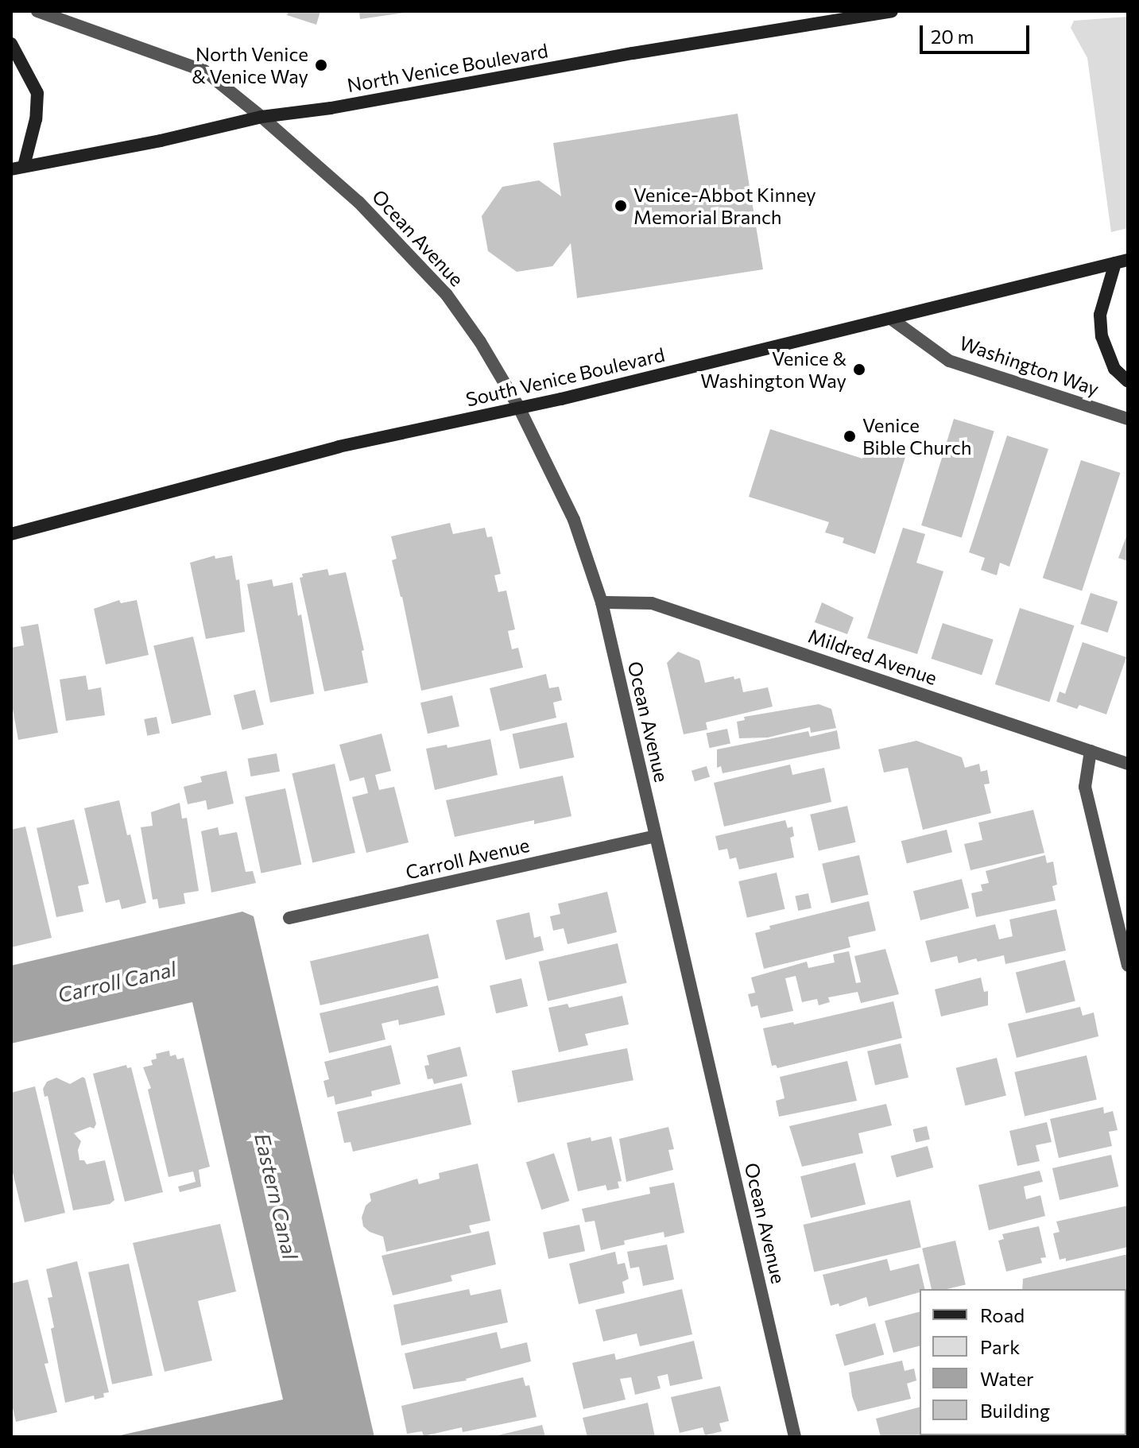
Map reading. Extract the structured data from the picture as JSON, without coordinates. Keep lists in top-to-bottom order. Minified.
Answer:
{"streets":{"main road":["North Venice Boulevard","South Venice Boulevard"],"street":["Ocean Avenue","Washington Way","Mildred Avenue","Carroll Avenue"]},"crossings":[["North Venice Boulevard","Ocean Avenue"],["Ocean Avenue","South Venice Boulevard"],["Ocean Avenue","Mildred Avenue"],["Ocean Avenue","Carroll Avenue"],["Washington Way","South Venice Boulevard"]],"water":["Carroll Canal","Eastern Canal"],"places":["North Venice & Venice Way","Venice-Abbot Kinney Memorial Branch","Venice & Washington Way","Venice Bible Church"],"legend":["Road","Park","Water","Building"],"scale_bar":"20 m"}
